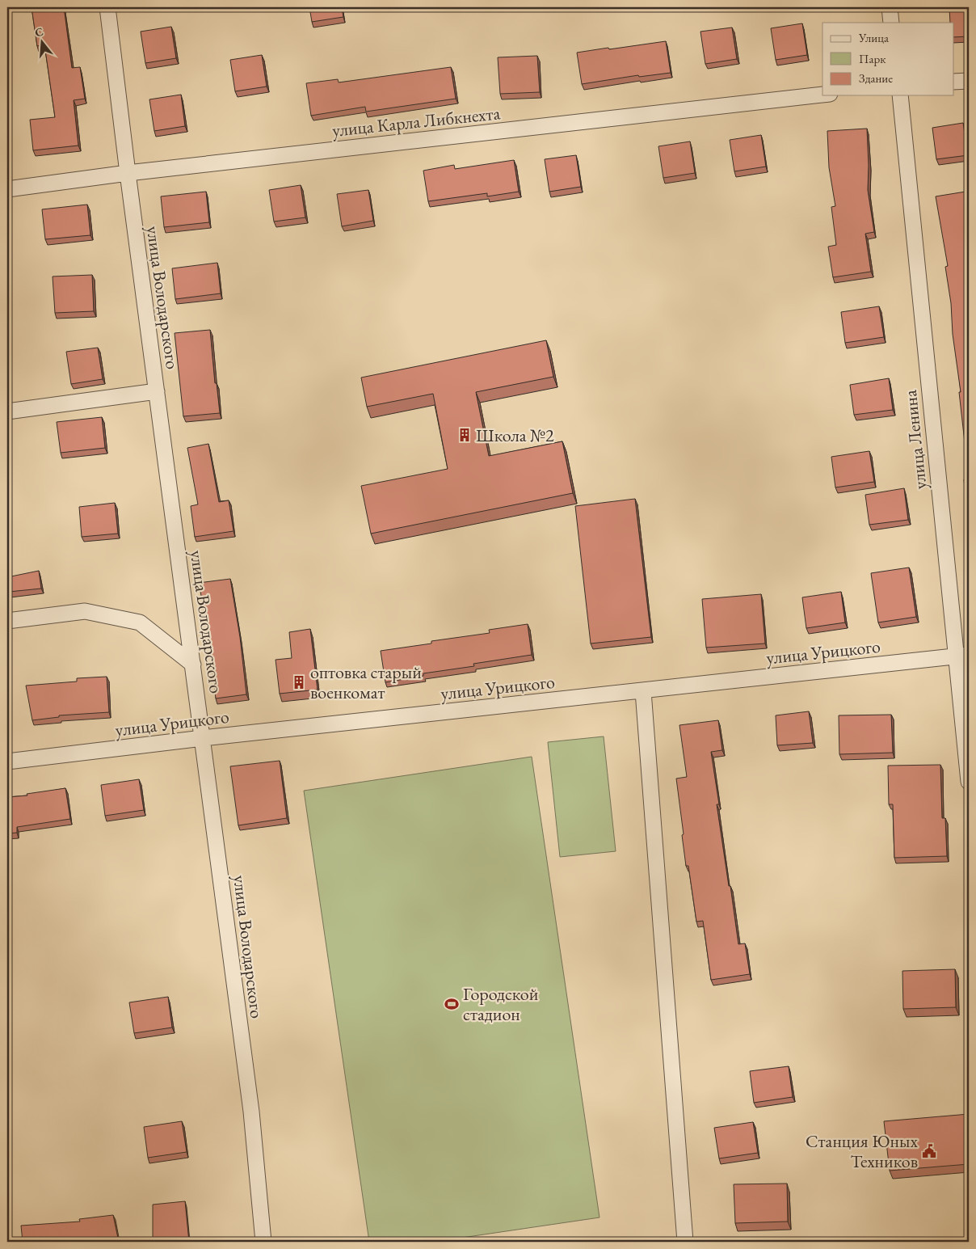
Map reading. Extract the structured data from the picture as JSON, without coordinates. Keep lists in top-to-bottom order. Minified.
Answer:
{"streets":{"street":["улица Карла Либкнехта","улица Володарского","улица Ленина","улица Урицкого"]},"crossings":[["улица Карла Либкнехта","улица Володарского"],["улица Володарского","улица Урицкого"],["улица Ленина","улица Урицкого"]],"places":{"building":["Школа №2","оптовка старый военкомат"],"sports":["Городской стадион"],"public building":["Станция Юных Техников"]},"legend":["Улица","Парк","Здание"],"north":"top"}
